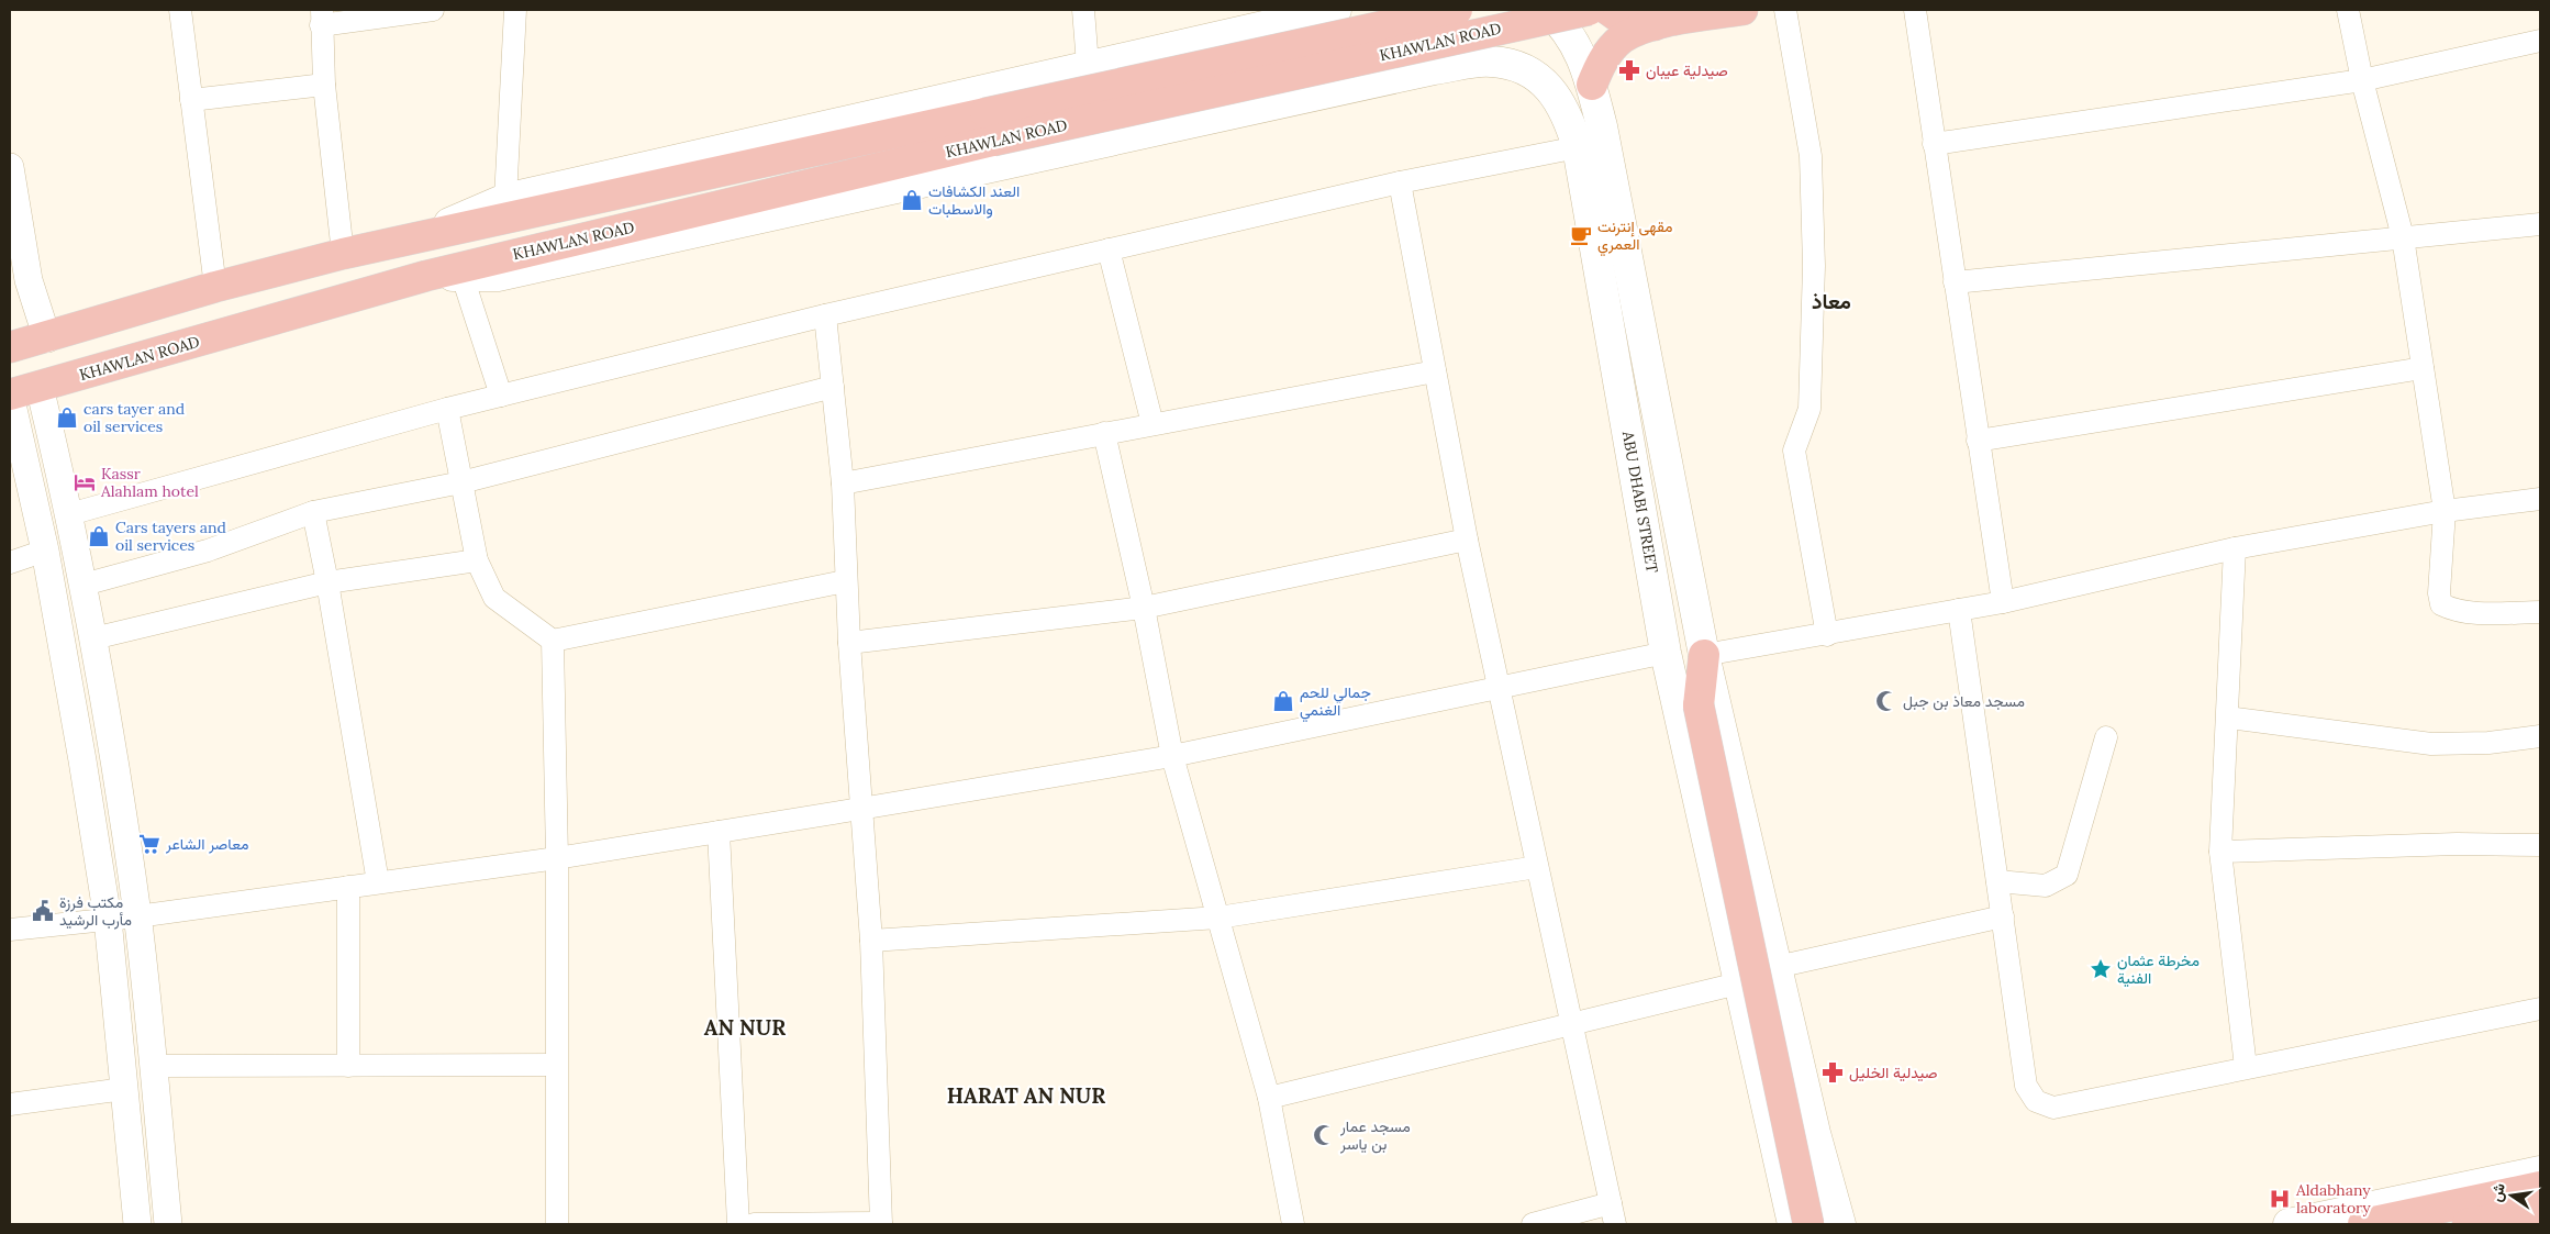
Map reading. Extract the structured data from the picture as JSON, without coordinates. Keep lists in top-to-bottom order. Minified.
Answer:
{"streets":{"main road":["KHAWLAN ROAD","ABU DHABI STREET"]},"crossings":[["KHAWLAN ROAD","ABU DHABI STREET"]],"districts":["معاذ","AN NUR","HARAT AN NUR"],"places":{"pharmacy":["صيدلية عيبان","صيدلية الخليل"],"shop":["العند الكشافات والاسطبات","cars tayer and oil services","Cars tayers and oil services","جمالي للحم الغنمي"],"cafe":["مقهى إنترنت العمري"],"hotel":["Kassr Alahlam hotel"],"mosque":["مسجد معاذ بن جبل","مسجد عمار بن ياسر"],"supermarket":["معاصر الشاعر"],"public building":["مكتب فرزة مأرب الرشيد"],"place":["مخرطة عثمان الفنية"],"hospital":["Aldabhany laboratory"]},"north":"left"}
